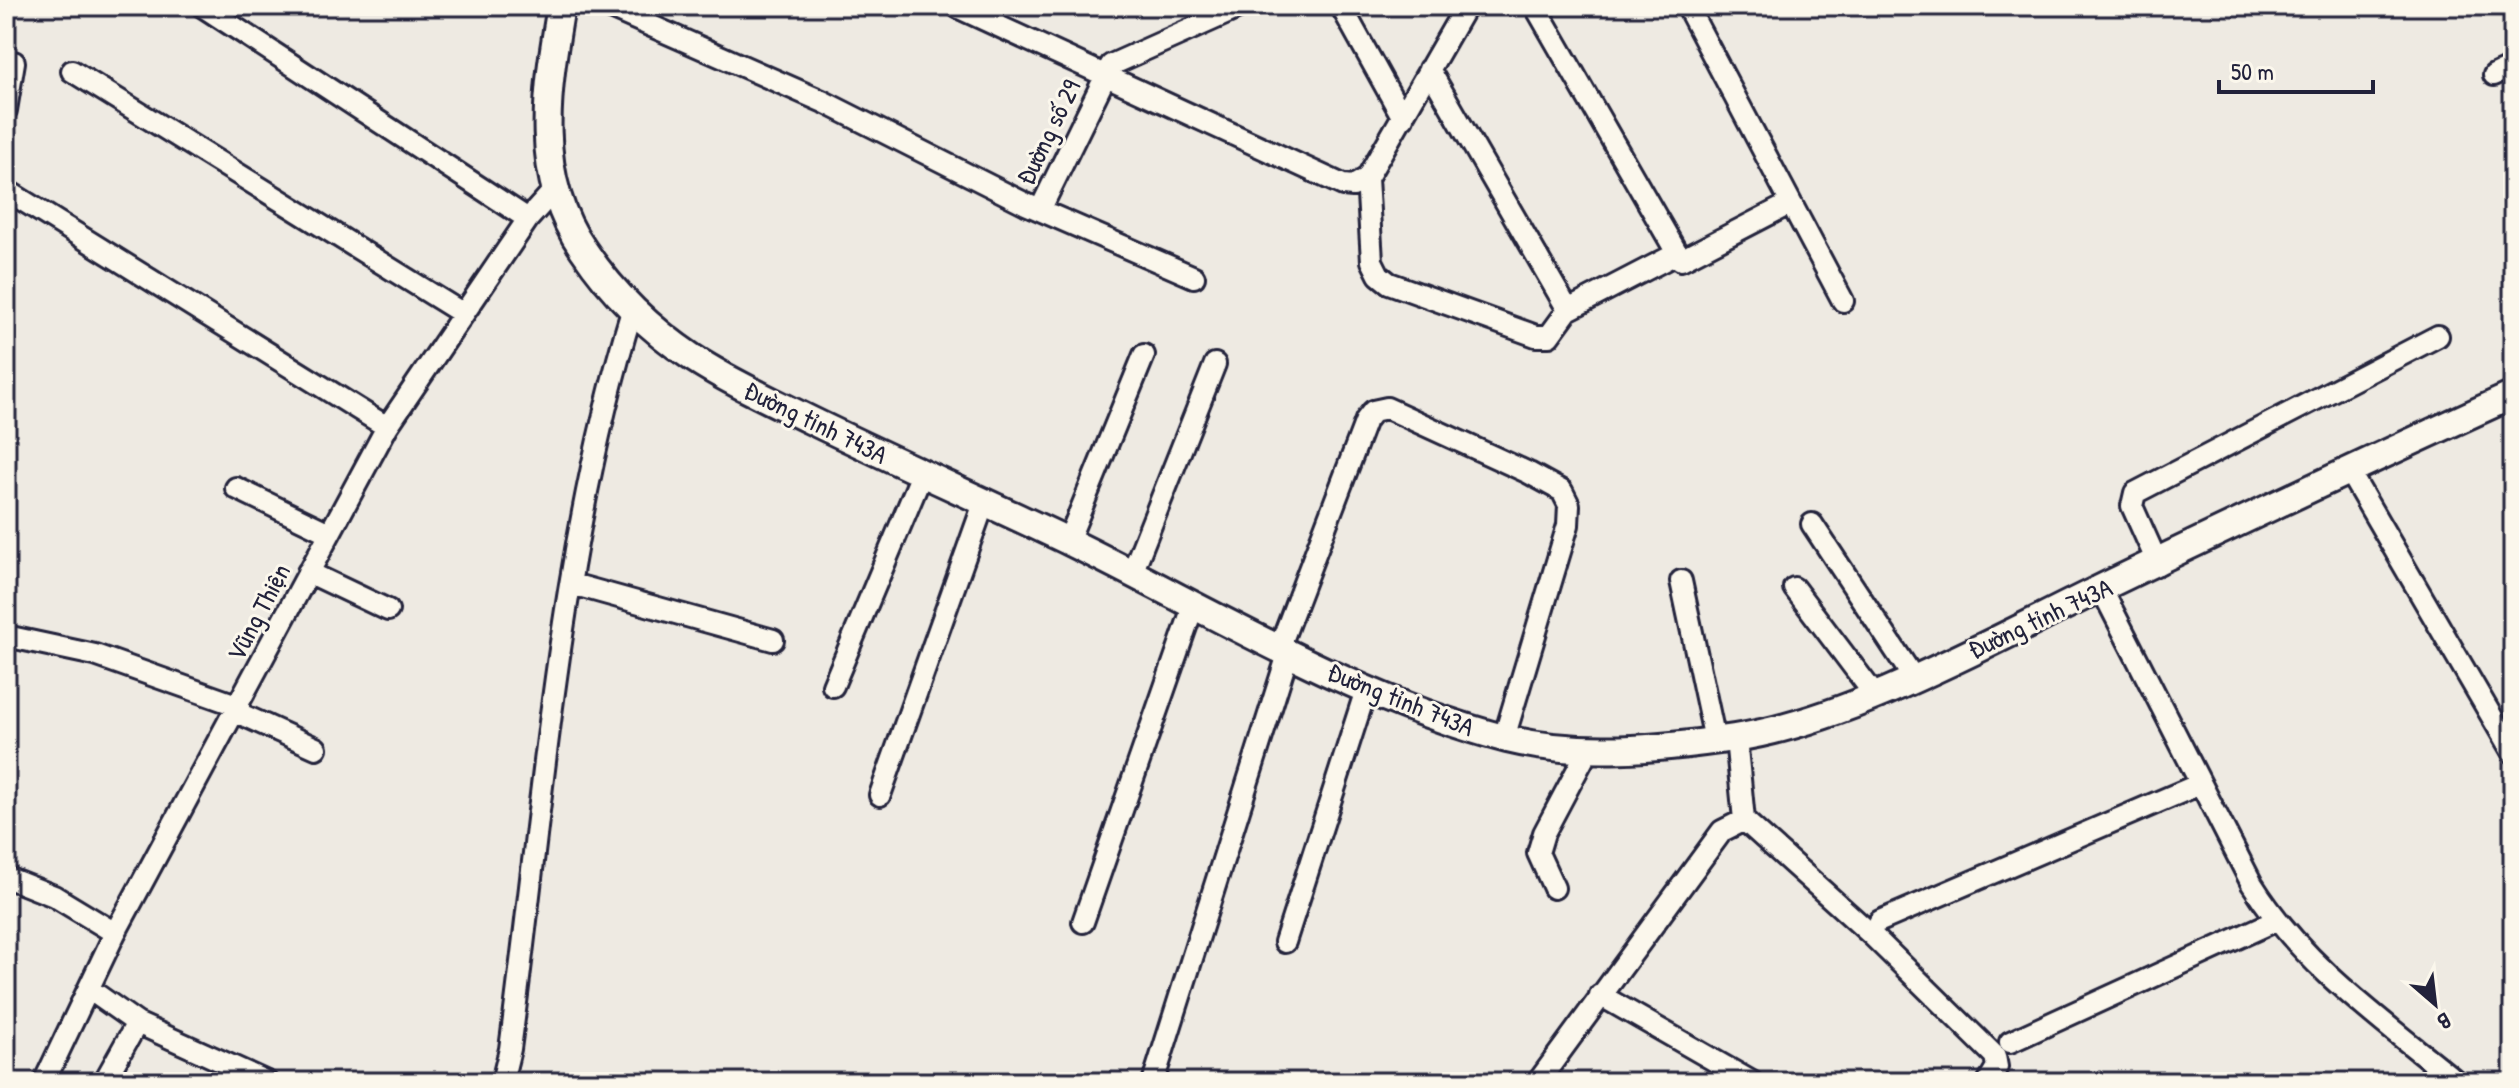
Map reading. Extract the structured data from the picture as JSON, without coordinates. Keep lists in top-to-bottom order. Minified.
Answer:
{"streets":{"main road":["Đường tỉnh 743A"],"street":["Đường số 29","Vũng Thiện"]},"crossings":[["Đường tỉnh 743A","Vũng Thiện"]],"scale_bar":"50 m","north":"bottom right"}
